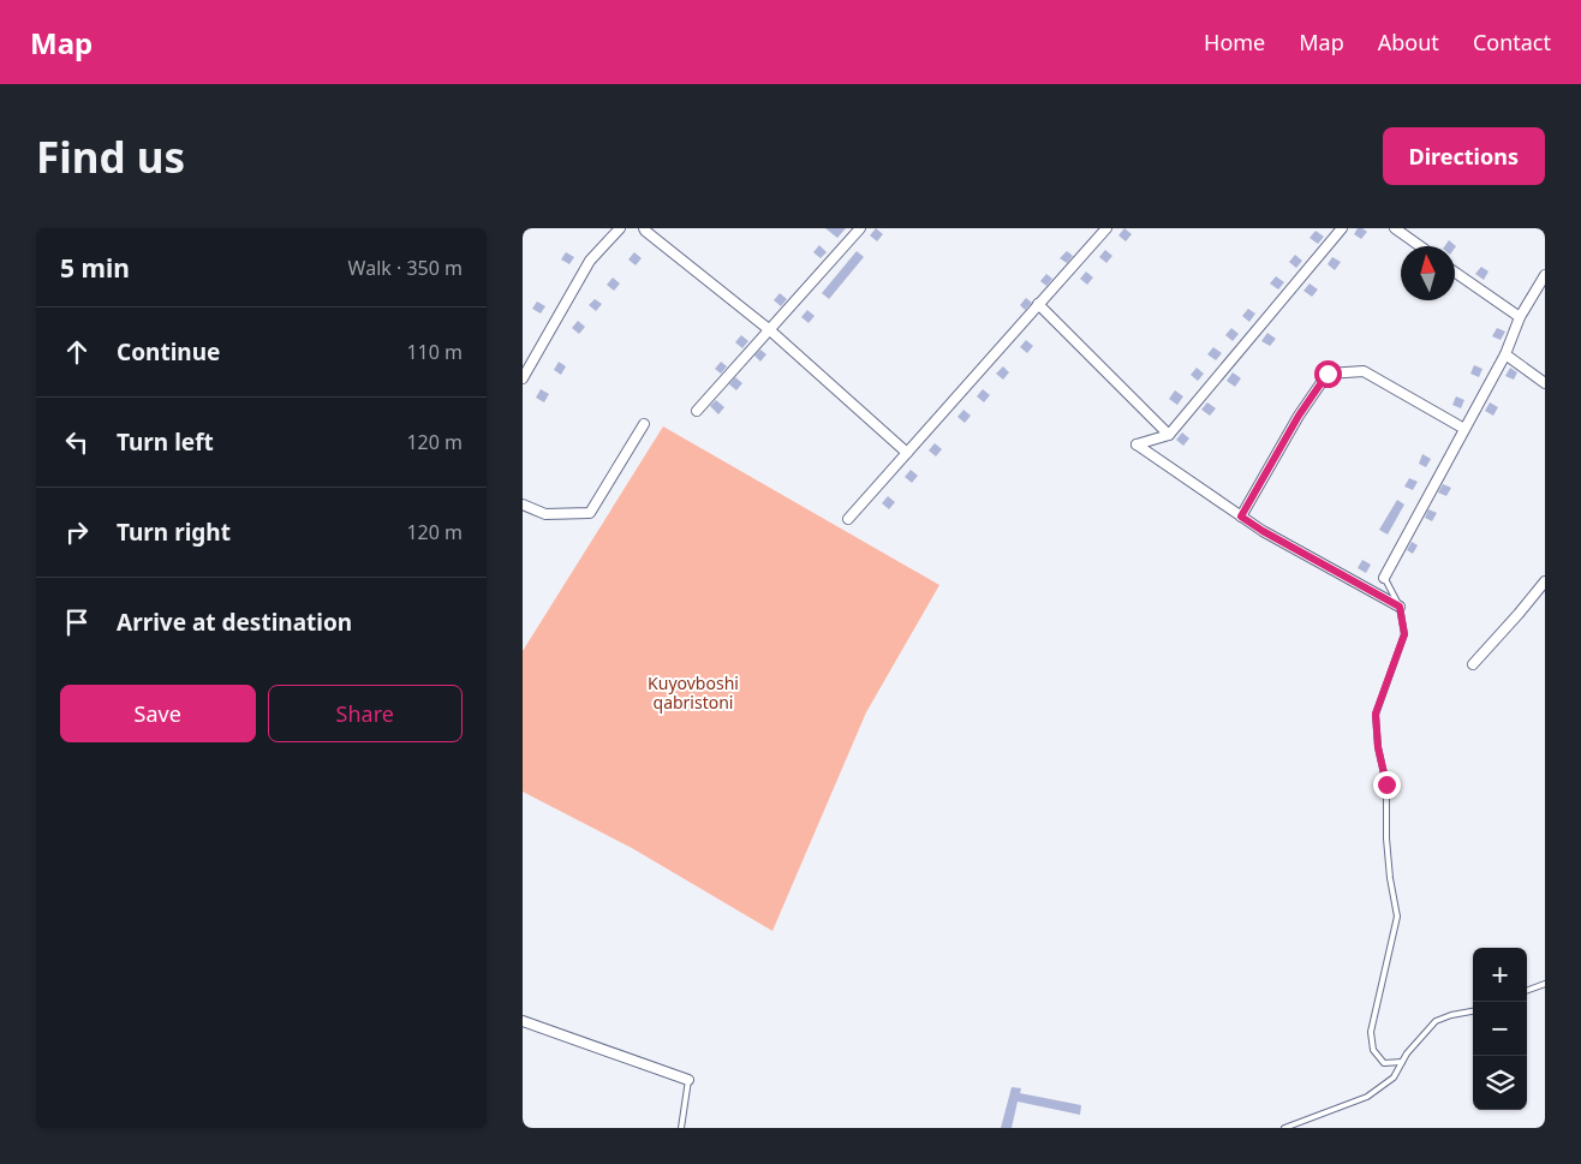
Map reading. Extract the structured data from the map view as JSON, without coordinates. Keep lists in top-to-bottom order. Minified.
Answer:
{"parks":["Kuyovboshi qabristoni"],"north":"top","page":{"header":"Map","nav":["Home","Map","About","Contact"],"buttons":["Directions",["Save","Share"]],"title":"Find us","heading":["5 min","Walk · 350 m"],"list":[["Continue","110 m"],["Turn left","120 m"],["Turn right","120 m"],"Arrive at destination"],"map_buttons":["+","−"]}}
